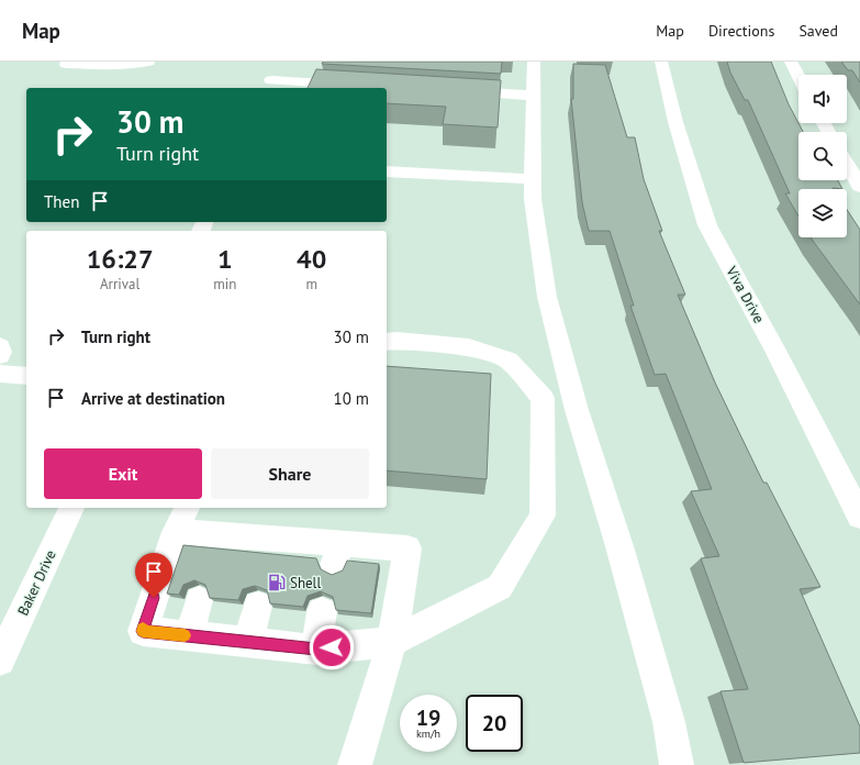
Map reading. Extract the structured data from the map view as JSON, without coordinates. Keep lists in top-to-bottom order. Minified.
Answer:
{"streets":{"street":["Viva Drive","Baker Drive"]},"places":{"fuel station":["Shell"]},"page":{"header":"Map","nav":["Map","Directions","Saved"],"turn":["30 m","Turn right"],"then":"Then","eta":["16:27","Arrival","1","min","40","m"],"list":[{"name":"Turn right","value":"30 m"},{"name":"Arrive at destination","value":"10 m"}],"buttons":["Exit","Share"],"speed":"19 km/h","limit":"20"}}
